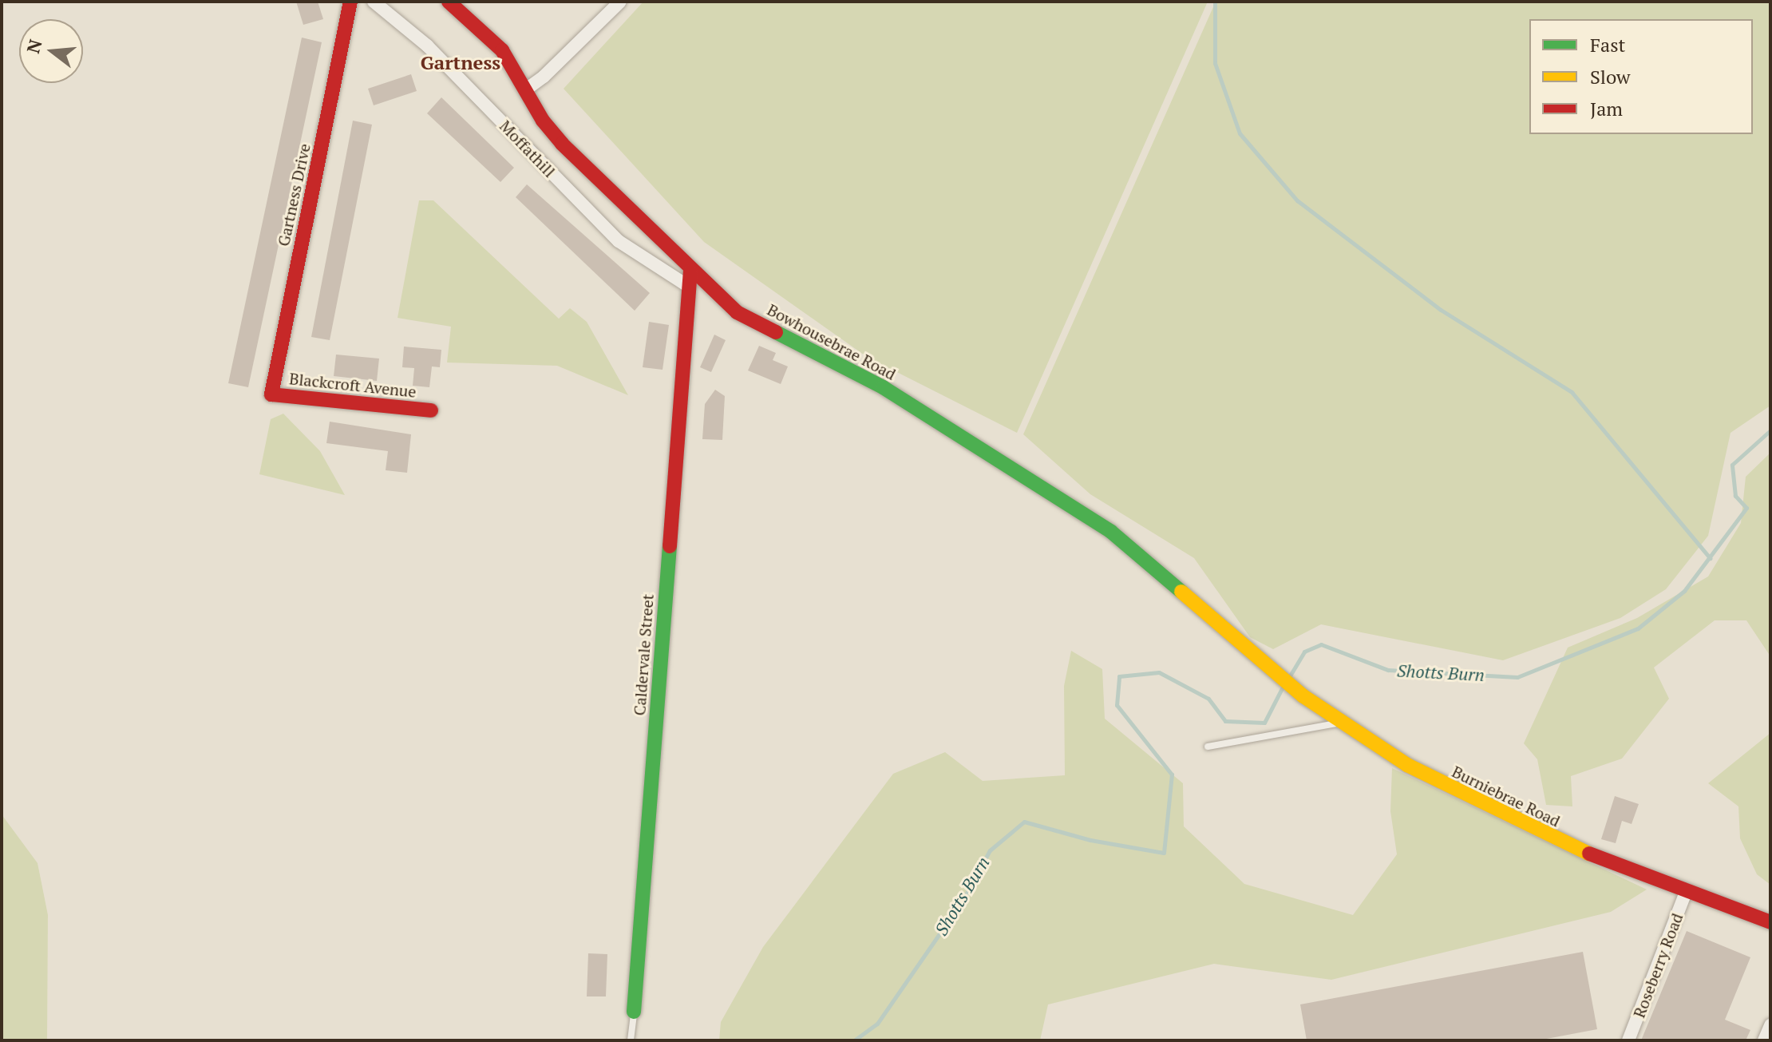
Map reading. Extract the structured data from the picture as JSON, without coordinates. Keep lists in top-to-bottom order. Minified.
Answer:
{"streets":{"street":["Moffathill","Gartness Drive","Bowhousebrae Road","Blackcroft Avenue","Caldervale Street","Burniebrae Road","Roseberry Road"]},"crossings":[["Moffathill","Caldervale Street"],["Gartness Drive","Blackcroft Avenue"],["Bowhousebrae Road","Caldervale Street"],["Bowhousebrae Road","Burniebrae Road"],["Burniebrae Road","Roseberry Road"]],"districts":["Gartness"],"water":["Shotts Burn"],"legend":["Fast","Slow","Jam"],"north":"left"}
